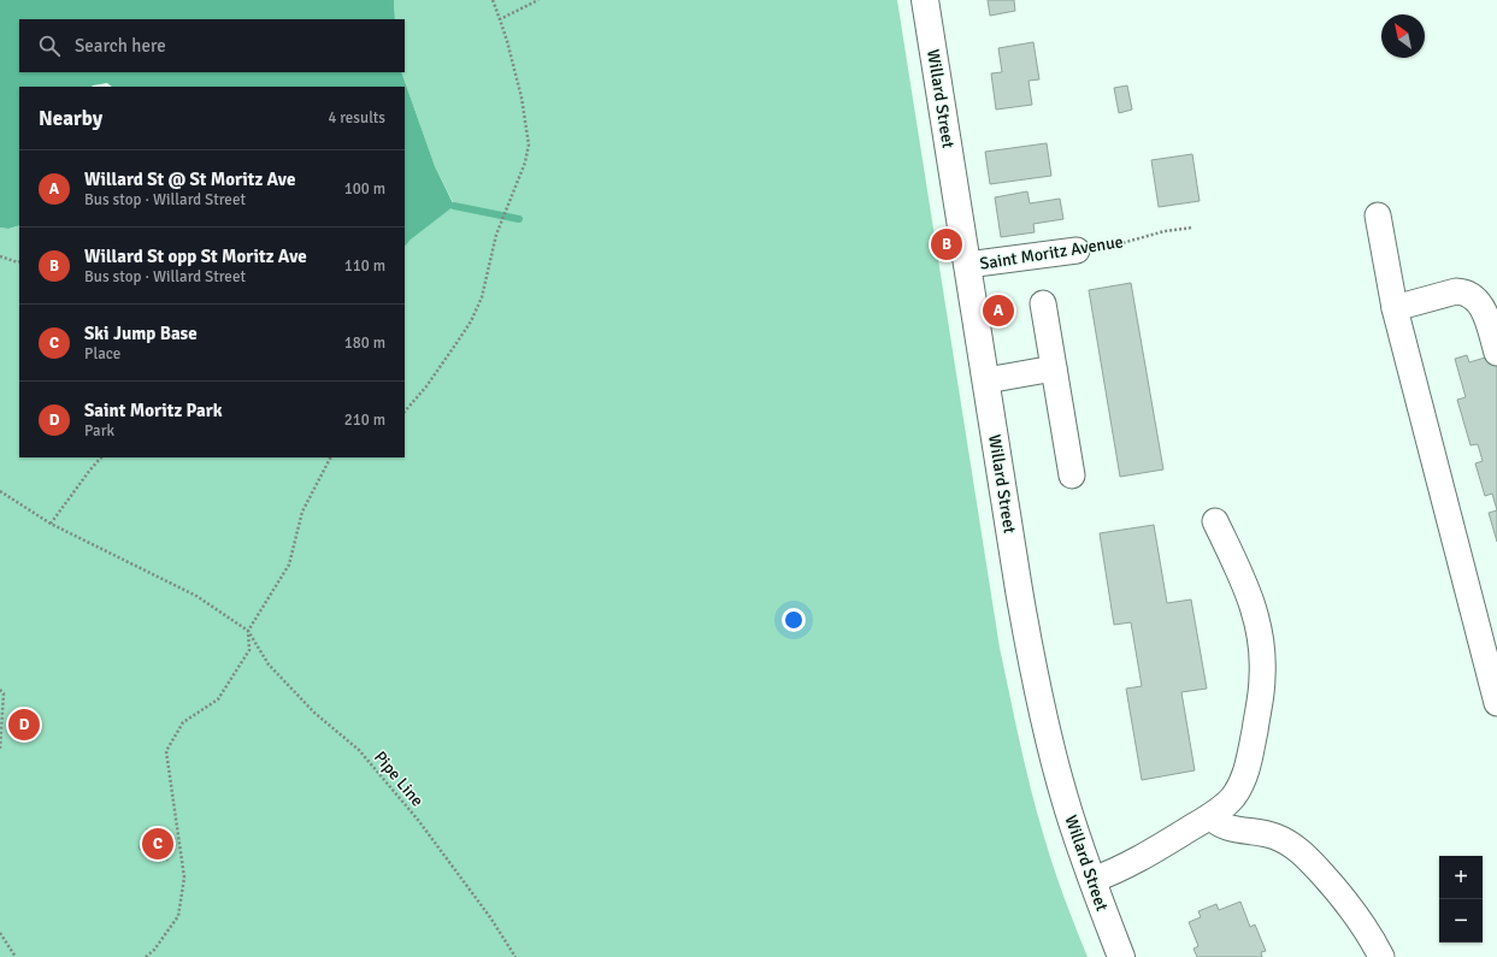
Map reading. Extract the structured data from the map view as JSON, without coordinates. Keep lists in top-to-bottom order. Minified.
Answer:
{"streets":{"main road":["Willard Street"],"street":["Saint Moritz Avenue"],"path":["Pipe Line"]},"crossings":[["Willard Street","Saint Moritz Avenue"]],"north":"top left","page":{"search":"Search here","heading":["Nearby","4 results"],"list":[{"mark":"A","name":"Willard St @ St Moritz Ave","note":"Bus stop · Willard Street","value":"100 m"},{"mark":"B","name":"Willard St opp St Moritz Ave","note":"Bus stop · Willard Street","value":"110 m"},{"mark":"C","name":"Ski Jump Base","note":"Place","value":"180 m"},{"mark":"D","name":"Saint Moritz Park","note":"Park","value":"210 m"}],"pins":["B","A","D","C"],"map_buttons":["+","−"]}}
